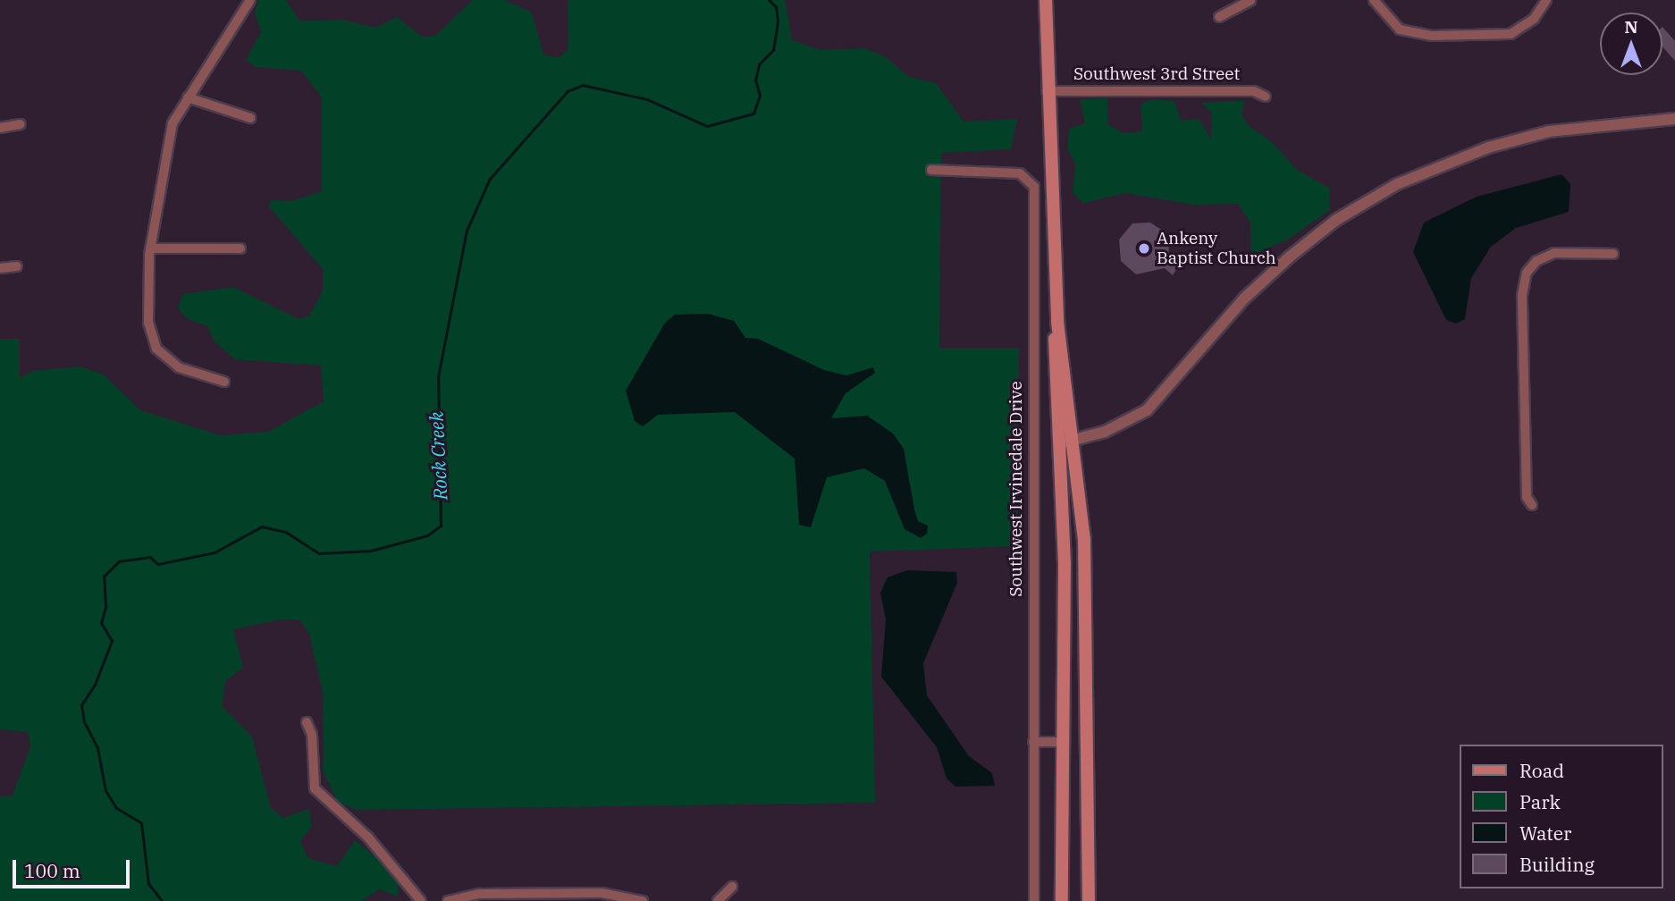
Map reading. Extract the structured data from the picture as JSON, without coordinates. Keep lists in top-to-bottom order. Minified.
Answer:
{"streets":{"street":["Southwest 3rd Street","Southwest Irvinedale Drive"]},"water":["Rock Creek"],"places":["Ankeny Baptist Church"],"legend":["Road","Park","Water","Building"],"scale_bar":"100 m","north":"top"}
